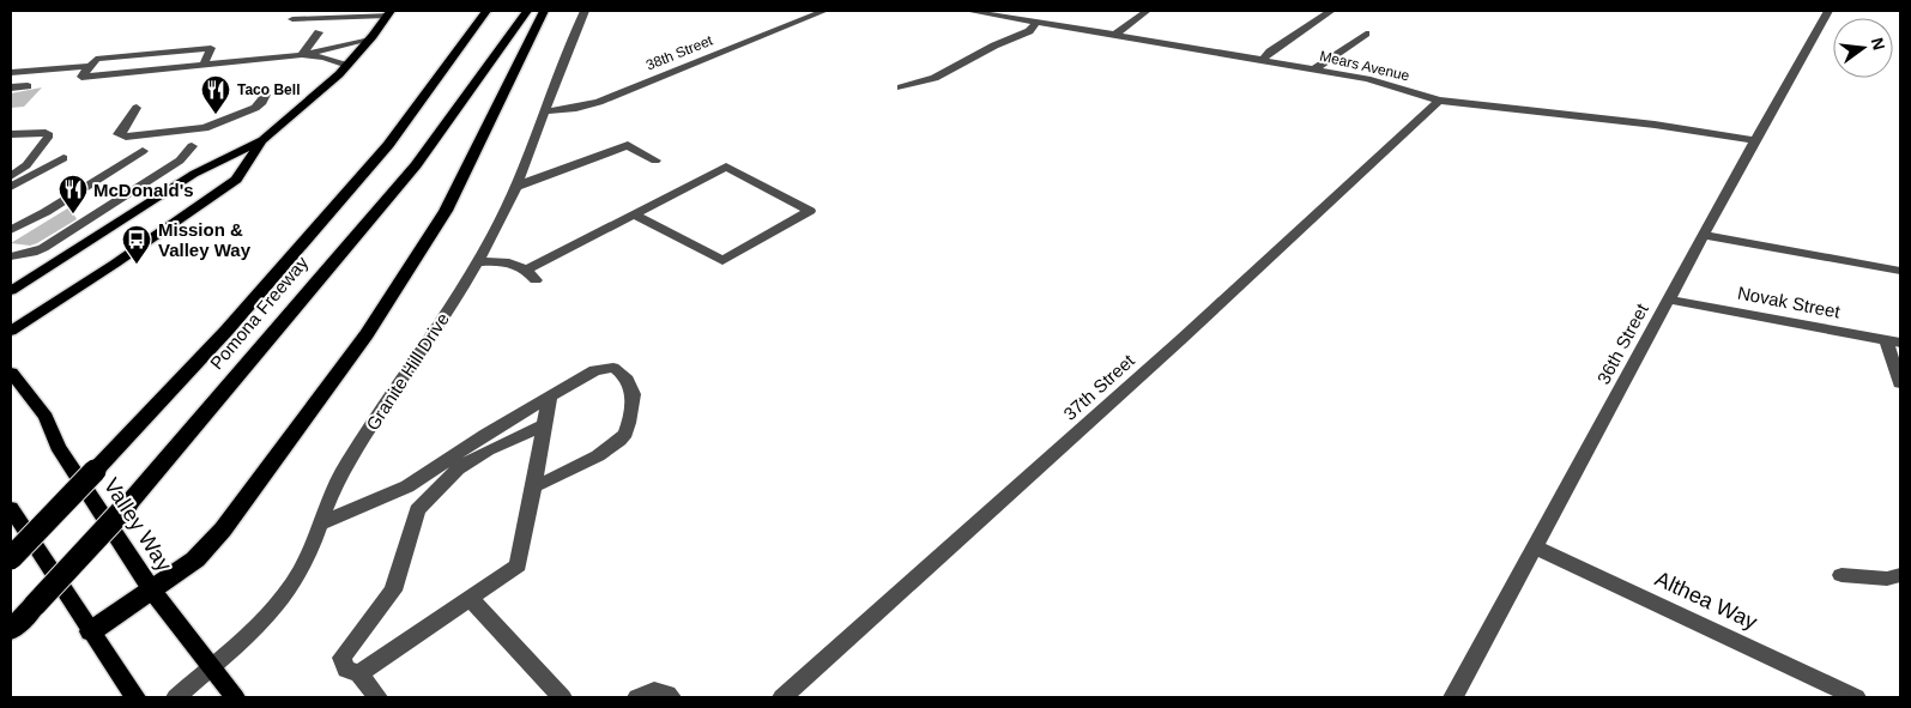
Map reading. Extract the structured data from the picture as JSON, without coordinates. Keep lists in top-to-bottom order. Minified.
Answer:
{"streets":{"highway":["Pomona Freeway"],"main road":["Valley Way"],"street":["38th Street","Mears Avenue","Novak Street","36th Street","Granite Hill Drive","37th Street","Althea Way"]},"crossings":[["38th Street","Granite Hill Drive"],["Mears Avenue","36th Street"],["Mears Avenue","37th Street"],["Novak Street","36th Street"],["36th Street","Althea Way"],["Granite Hill Drive","Valley Way"]],"places":{"restaurant":["Taco Bell","McDonald's"],"bus stop":["Mission & Valley Way"]},"north":"right"}
